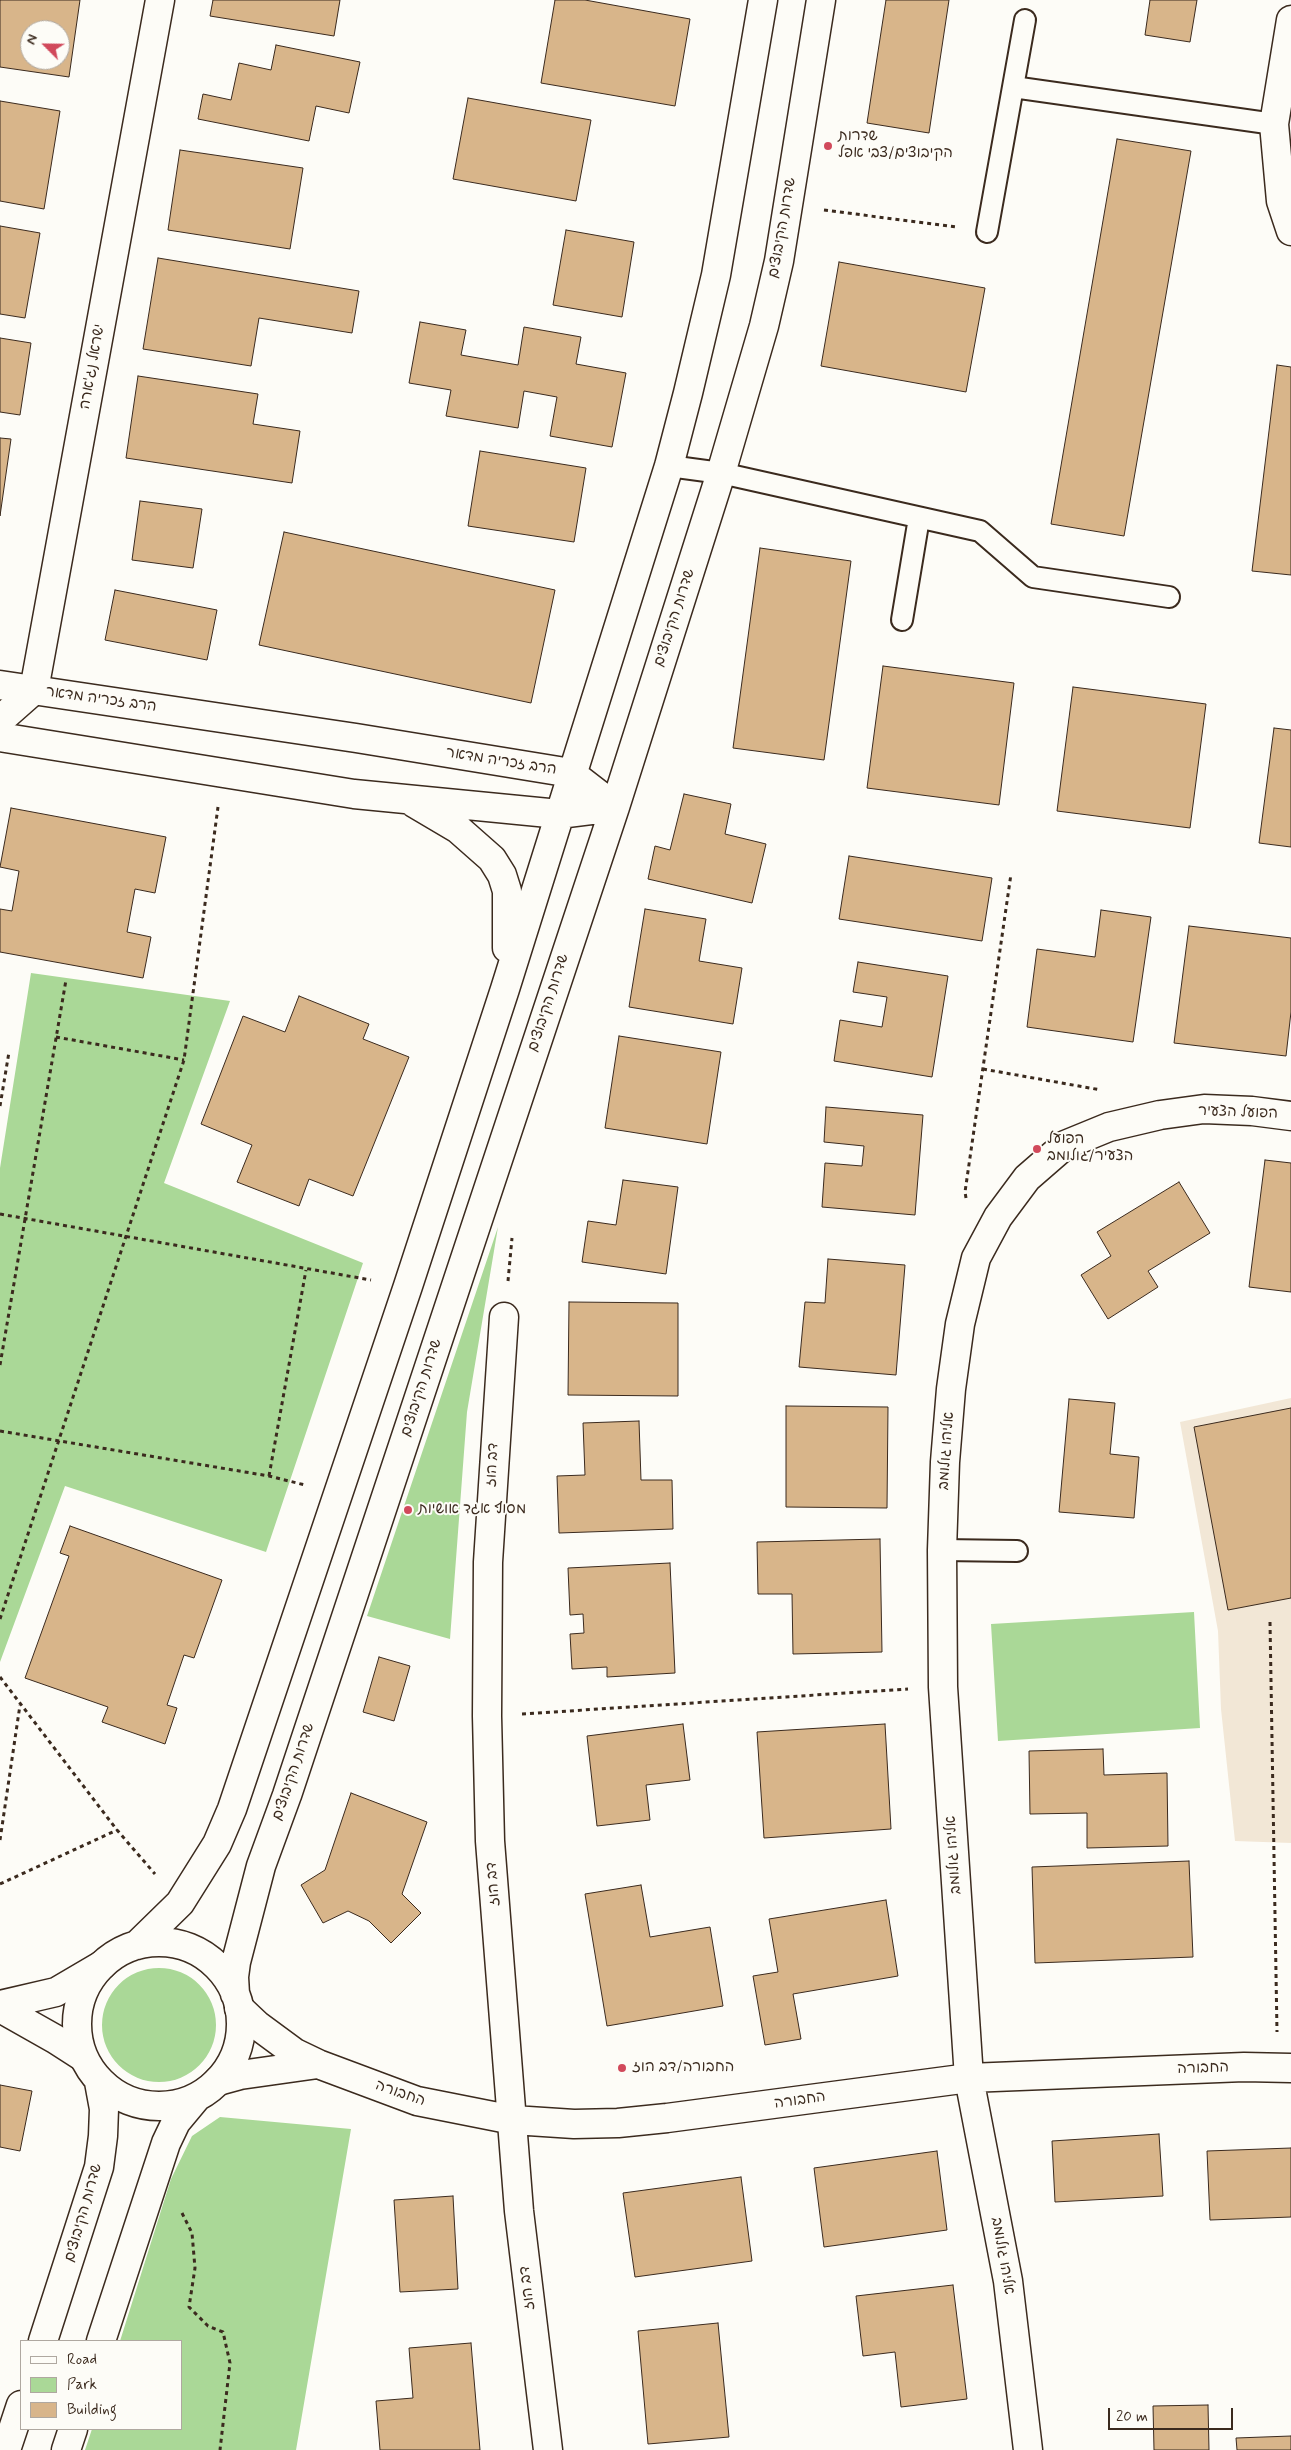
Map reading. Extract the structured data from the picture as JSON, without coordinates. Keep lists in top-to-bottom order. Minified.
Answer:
{"streets":{"street":["שדרות הקיבוצים","ישראל נג'ארה","הרב זכריה מדאר","הפועל הצעיר","אליהו גולומב","דב הוז","החבורה"]},"crossings":[["שדרות הקיבוצים","הרב זכריה מדאר"],["שדרות הקיבוצים","החבורה"],["ישראל נג'ארה","הרב זכריה מדאר"],["הפועל הצעיר","אליהו גולומב"],["אליהו גולומב","החבורה"],["דב הוז","החבורה"]],"places":["שדרות הקיבוצים/צבי אפל","הפועל הצעיר/גולומב","מסוף אגד אושיות","החבורה/דב הוז"],"legend":["Road","Park","Building"],"scale_bar":"20 m","north":"top left"}
